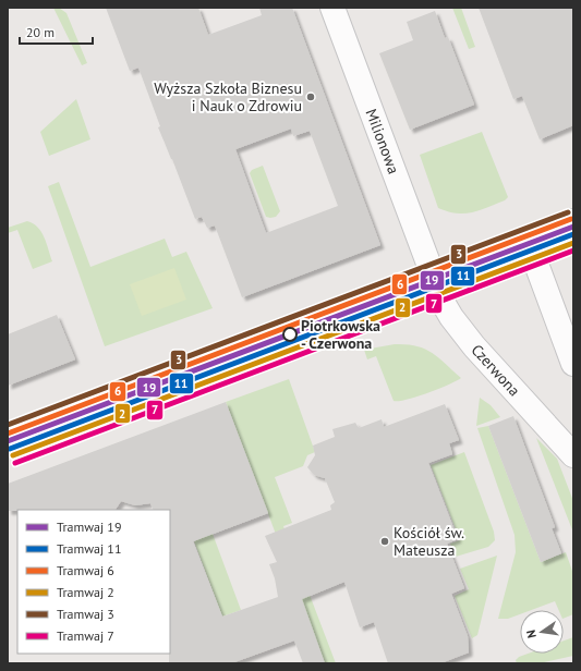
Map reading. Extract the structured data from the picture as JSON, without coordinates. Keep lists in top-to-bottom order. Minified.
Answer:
{"streets":{"street":["Milionowa","Czerwona"]},"crossings":[["Milionowa","Czerwona"]],"places":["Wyższa Szkoła Biznesu i Nauk o Zdrowiu","Piotrkowska - Czerwona","Kościół św. Mateusza"],"lines":["tram line 3","tram line 6","tram line 19","tram line 11","tram line 2","tram line 7"],"legend":["Tramwaj 19","Tramwaj 11","Tramwaj 6","Tramwaj 2","Tramwaj 3","Tramwaj 7"],"scale_bar":"20 m","north":"left"}
